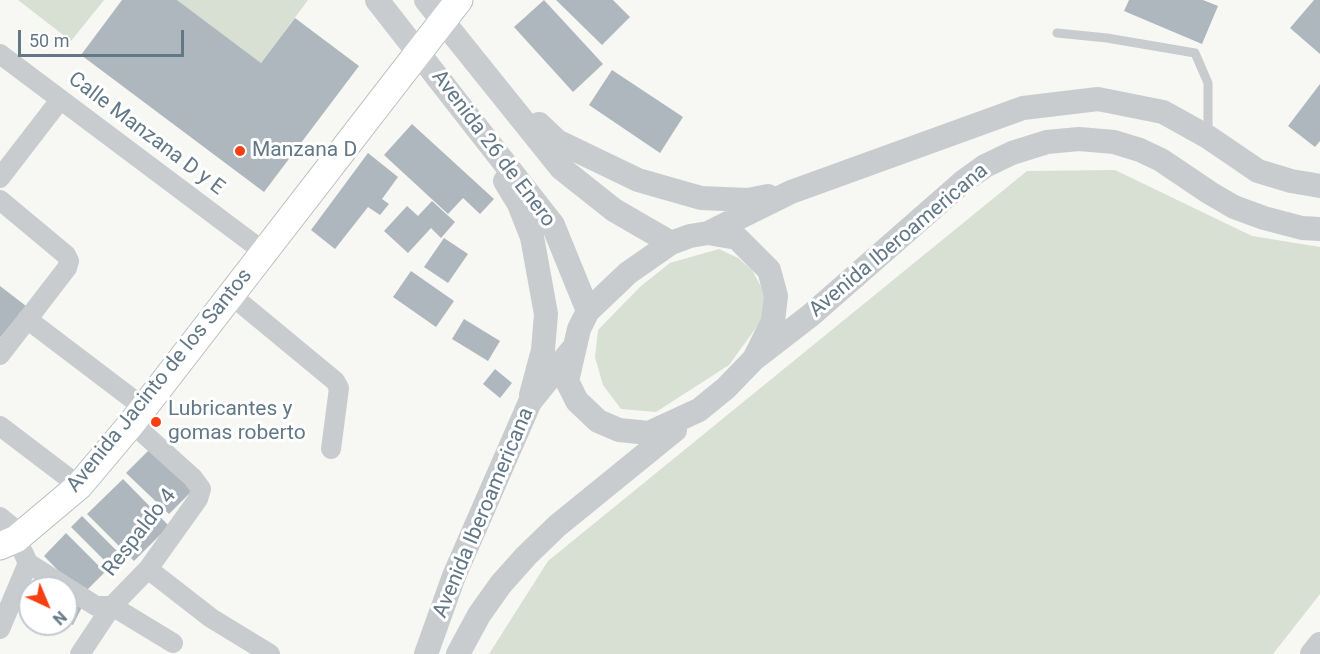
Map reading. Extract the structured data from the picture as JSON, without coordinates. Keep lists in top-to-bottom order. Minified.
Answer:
{"streets":{"main road":["Avenida Jacinto de los Santos"],"street":["Calle Manzana D y E","Avenida 26 de Enero","Avenida Iberoamericana","Respaldo 4"]},"crossings":[["Calle Manzana D y E","Avenida Jacinto de los Santos"],["Avenida 26 de Enero","Avenida Iberoamericana"],["Avenida 26 de Enero","Avenida Jacinto de los Santos"],["Avenida Jacinto de los Santos","Respaldo 4"]],"places":["Manzana D","Lubricantes y gomas roberto"],"scale_bar":"50 m","north":"bottom right"}
